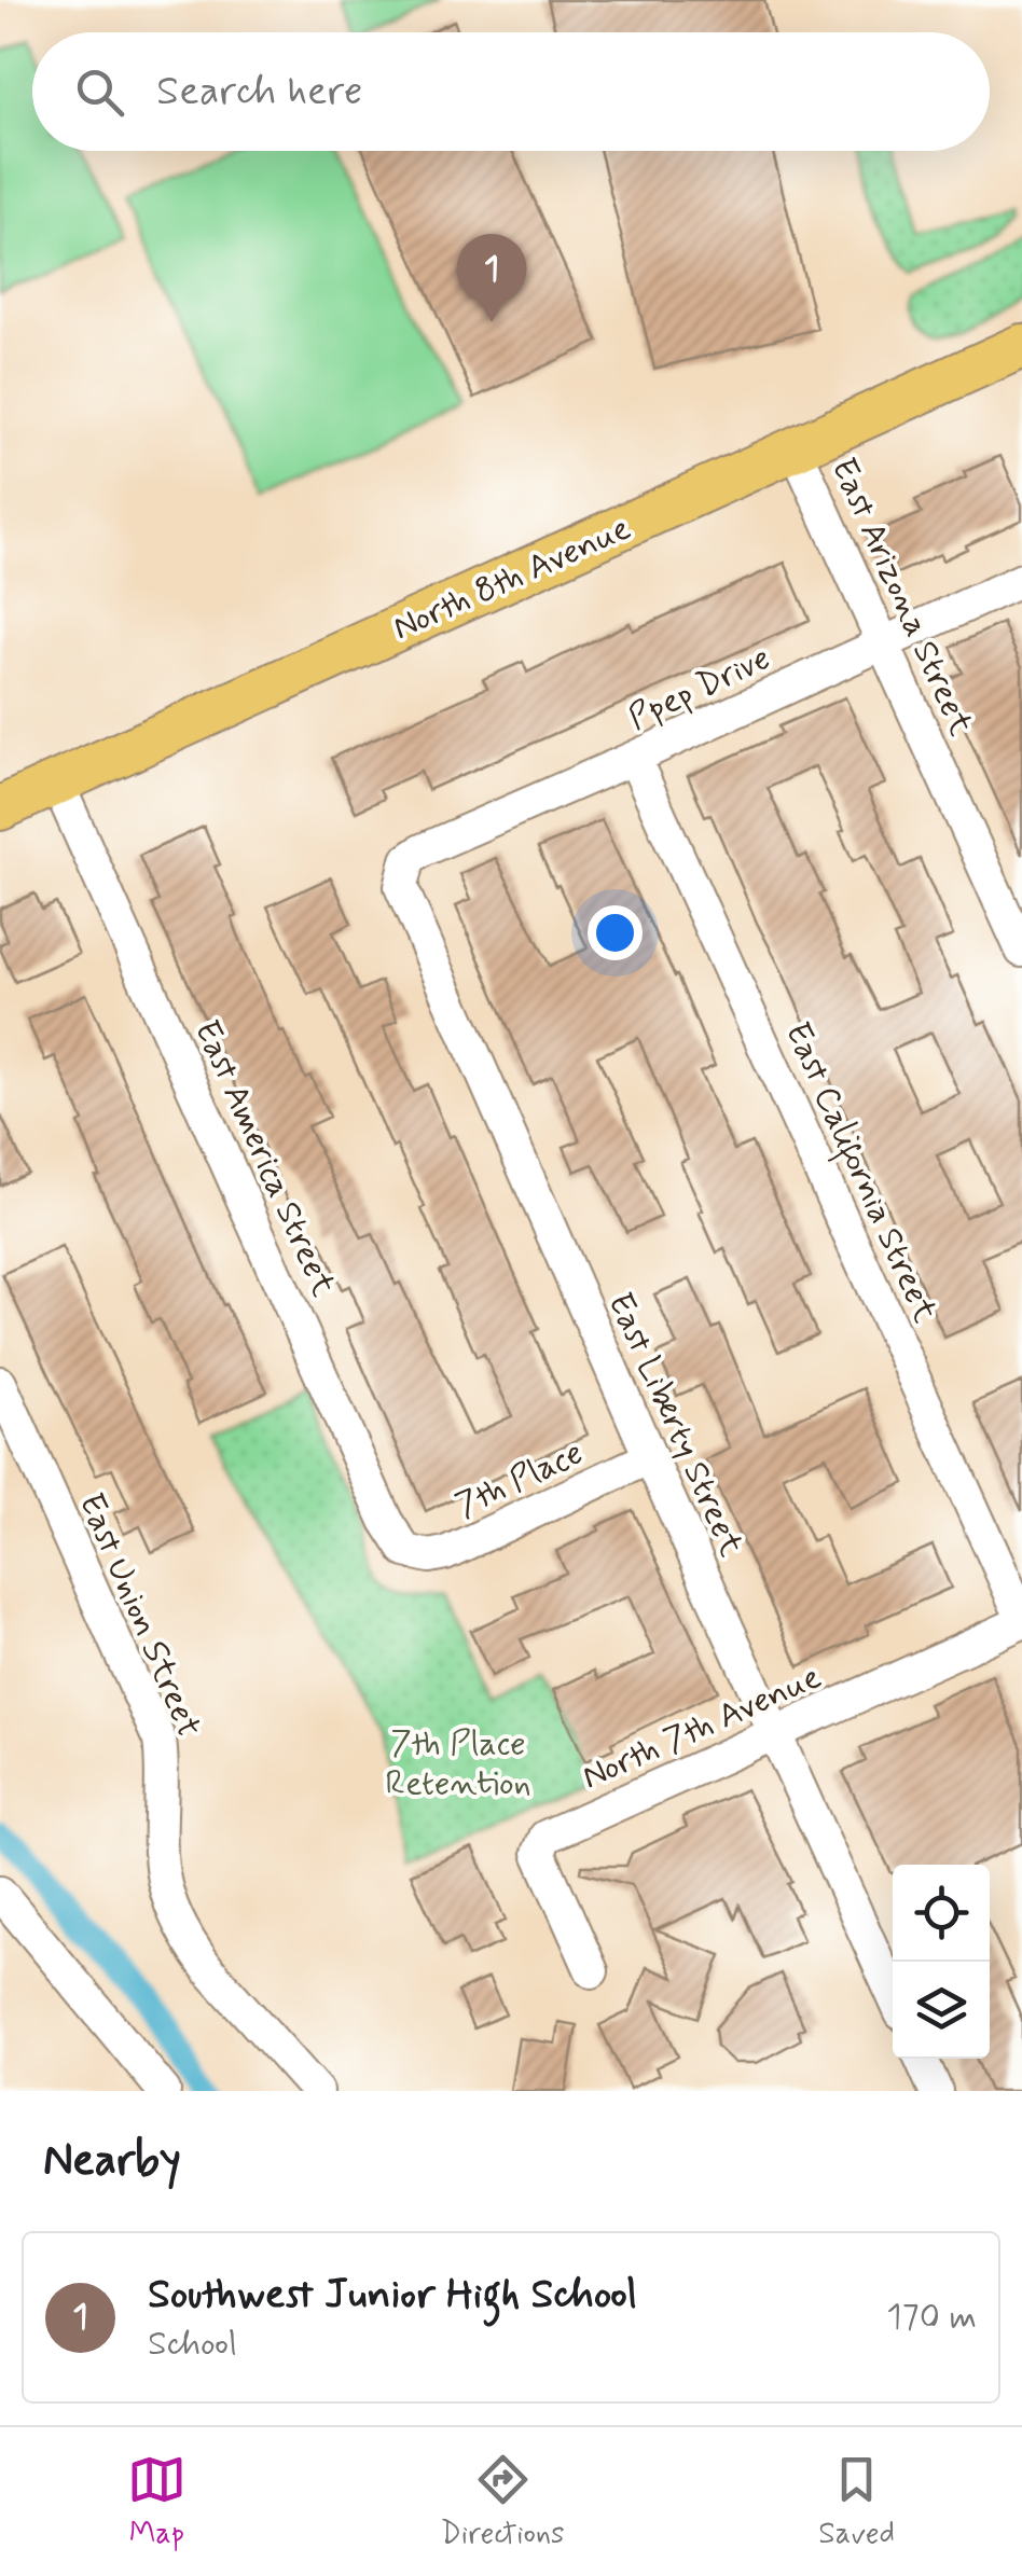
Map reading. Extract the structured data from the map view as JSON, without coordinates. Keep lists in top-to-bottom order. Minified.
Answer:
{"streets":{"main road":["North 8th Avenue"],"street":["East Arizona Street","Ppep Drive","East America Street","East California Street","East Liberty Street","7th Place","East Union Street","North 7th Avenue"]},"crossings":[["North 8th Avenue","East Arizona Street"],["North 8th Avenue","East America Street"],["East Arizona Street","Ppep Drive"],["Ppep Drive","East California Street"],["Ppep Drive","East Liberty Street"],["East America Street","7th Place"],["East California Street","North 7th Avenue"],["East Liberty Street","7th Place"],["East Liberty Street","North 7th Avenue"]],"parks":["7th Place Retention"],"page":{"search":"Search here","pins":"1","heading":"Nearby","list":[{"mark":"1","name":"Southwest Junior High School","note":"School","value":"170 m"}],"nav":["Map","Directions","Saved"]}}
